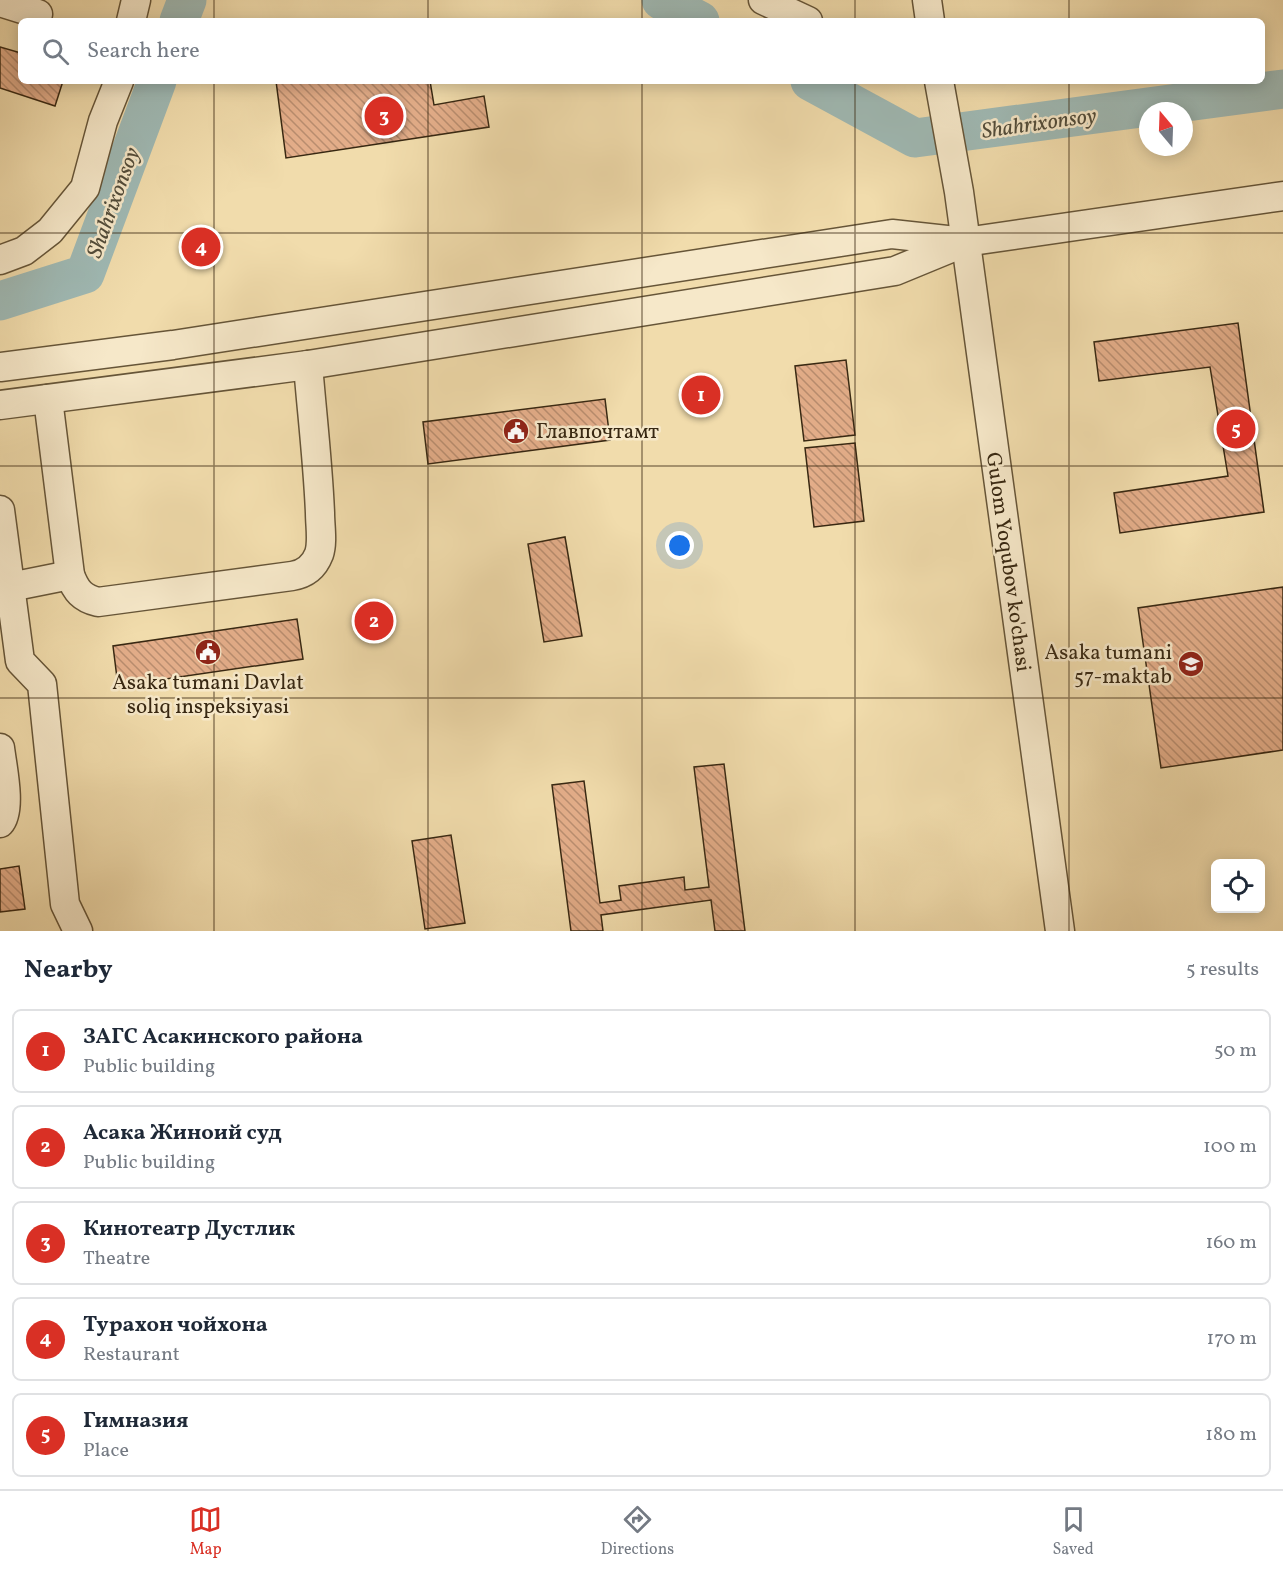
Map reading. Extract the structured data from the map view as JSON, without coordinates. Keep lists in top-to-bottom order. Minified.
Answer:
{"streets":{"street":["Gulom Yoqubov ko'chasi"]},"water":["Shahrixonsoy"],"places":{"public building":["Главпочтамт","Asaka tumani Davlat soliq inspeksiyasi"],"school or university":["Asaka tumani 57-maktab"]},"north":"top","page":{"search":"Search here","pins":["3","4","1","5","2"],"heading":["Nearby","5 results"],"list":[{"mark":"1","name":"ЗАГС Асакинского района","note":"Public building","value":"50 m"},{"mark":"2","name":"Асака Жиноий суд","note":"Public building","value":"100 m"},{"mark":"3","name":"Кинотеатр Дустлик","note":"Theatre","value":"160 m"},{"mark":"4","name":"Турахон чойхона","note":"Restaurant","value":"170 m"},{"mark":"5","name":"Гимназия","note":"Place","value":"180 m"}],"nav":["Map","Directions","Saved"]}}
